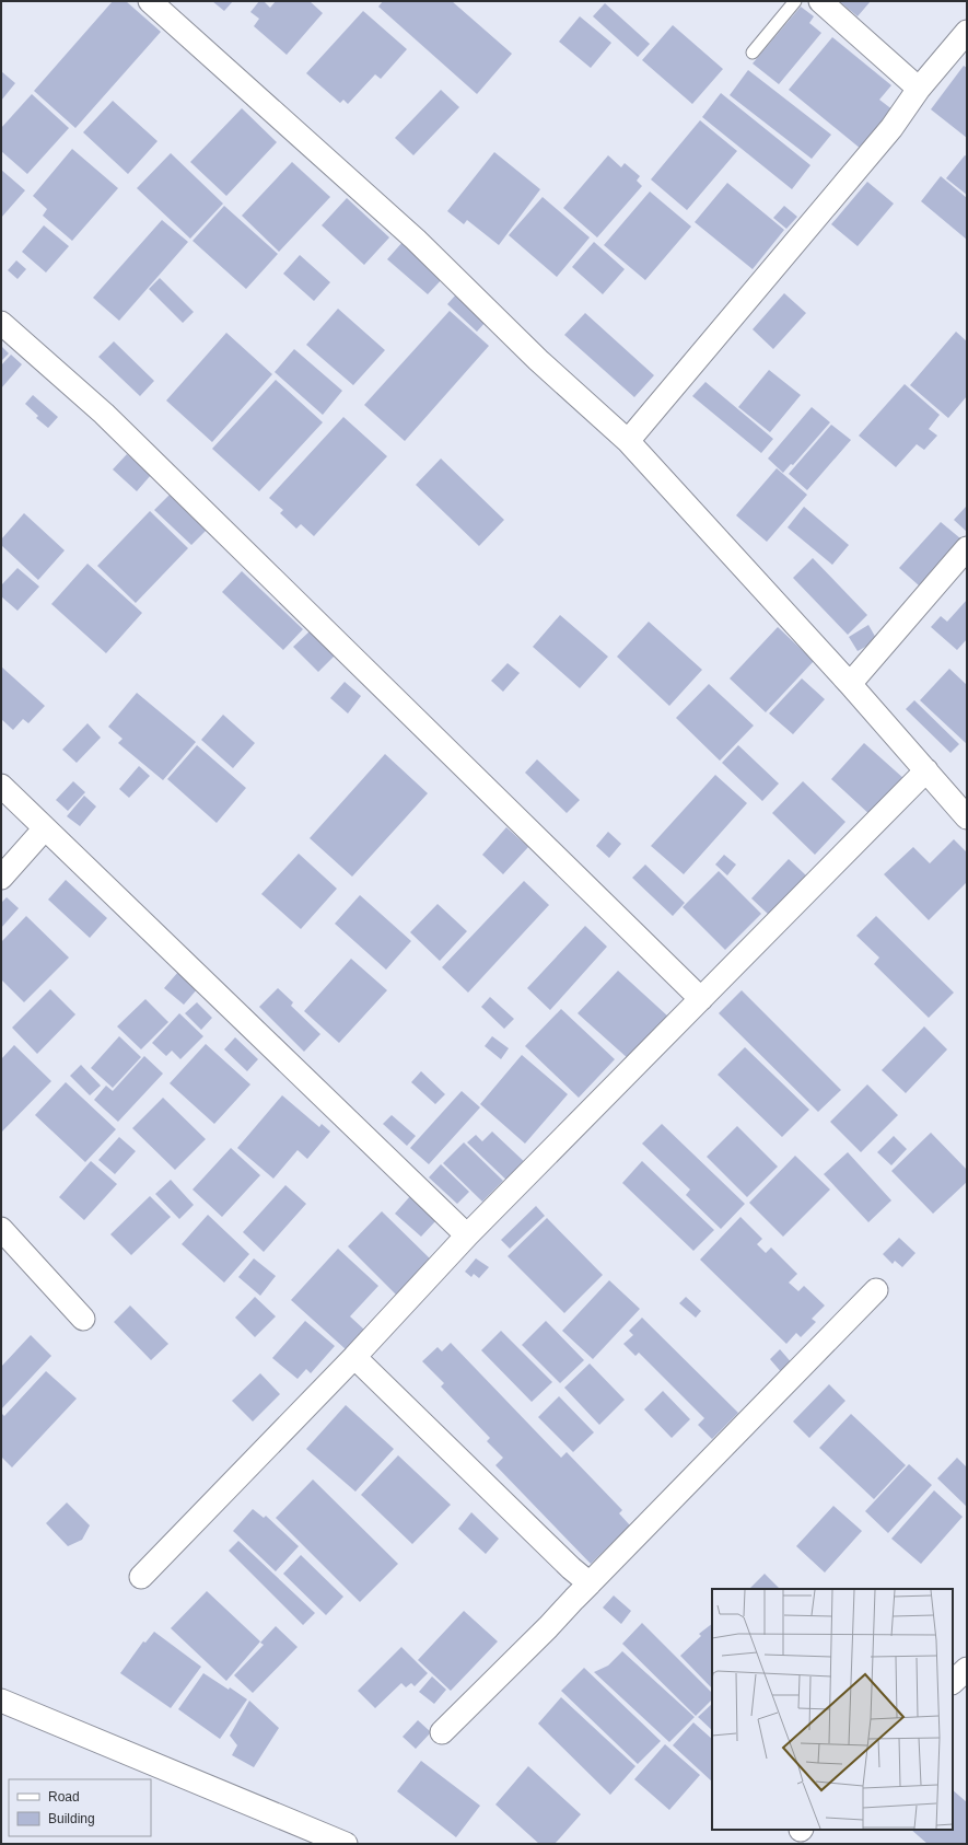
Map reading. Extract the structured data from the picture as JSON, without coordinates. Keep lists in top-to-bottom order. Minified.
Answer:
{"legend":["Road","Building"]}
